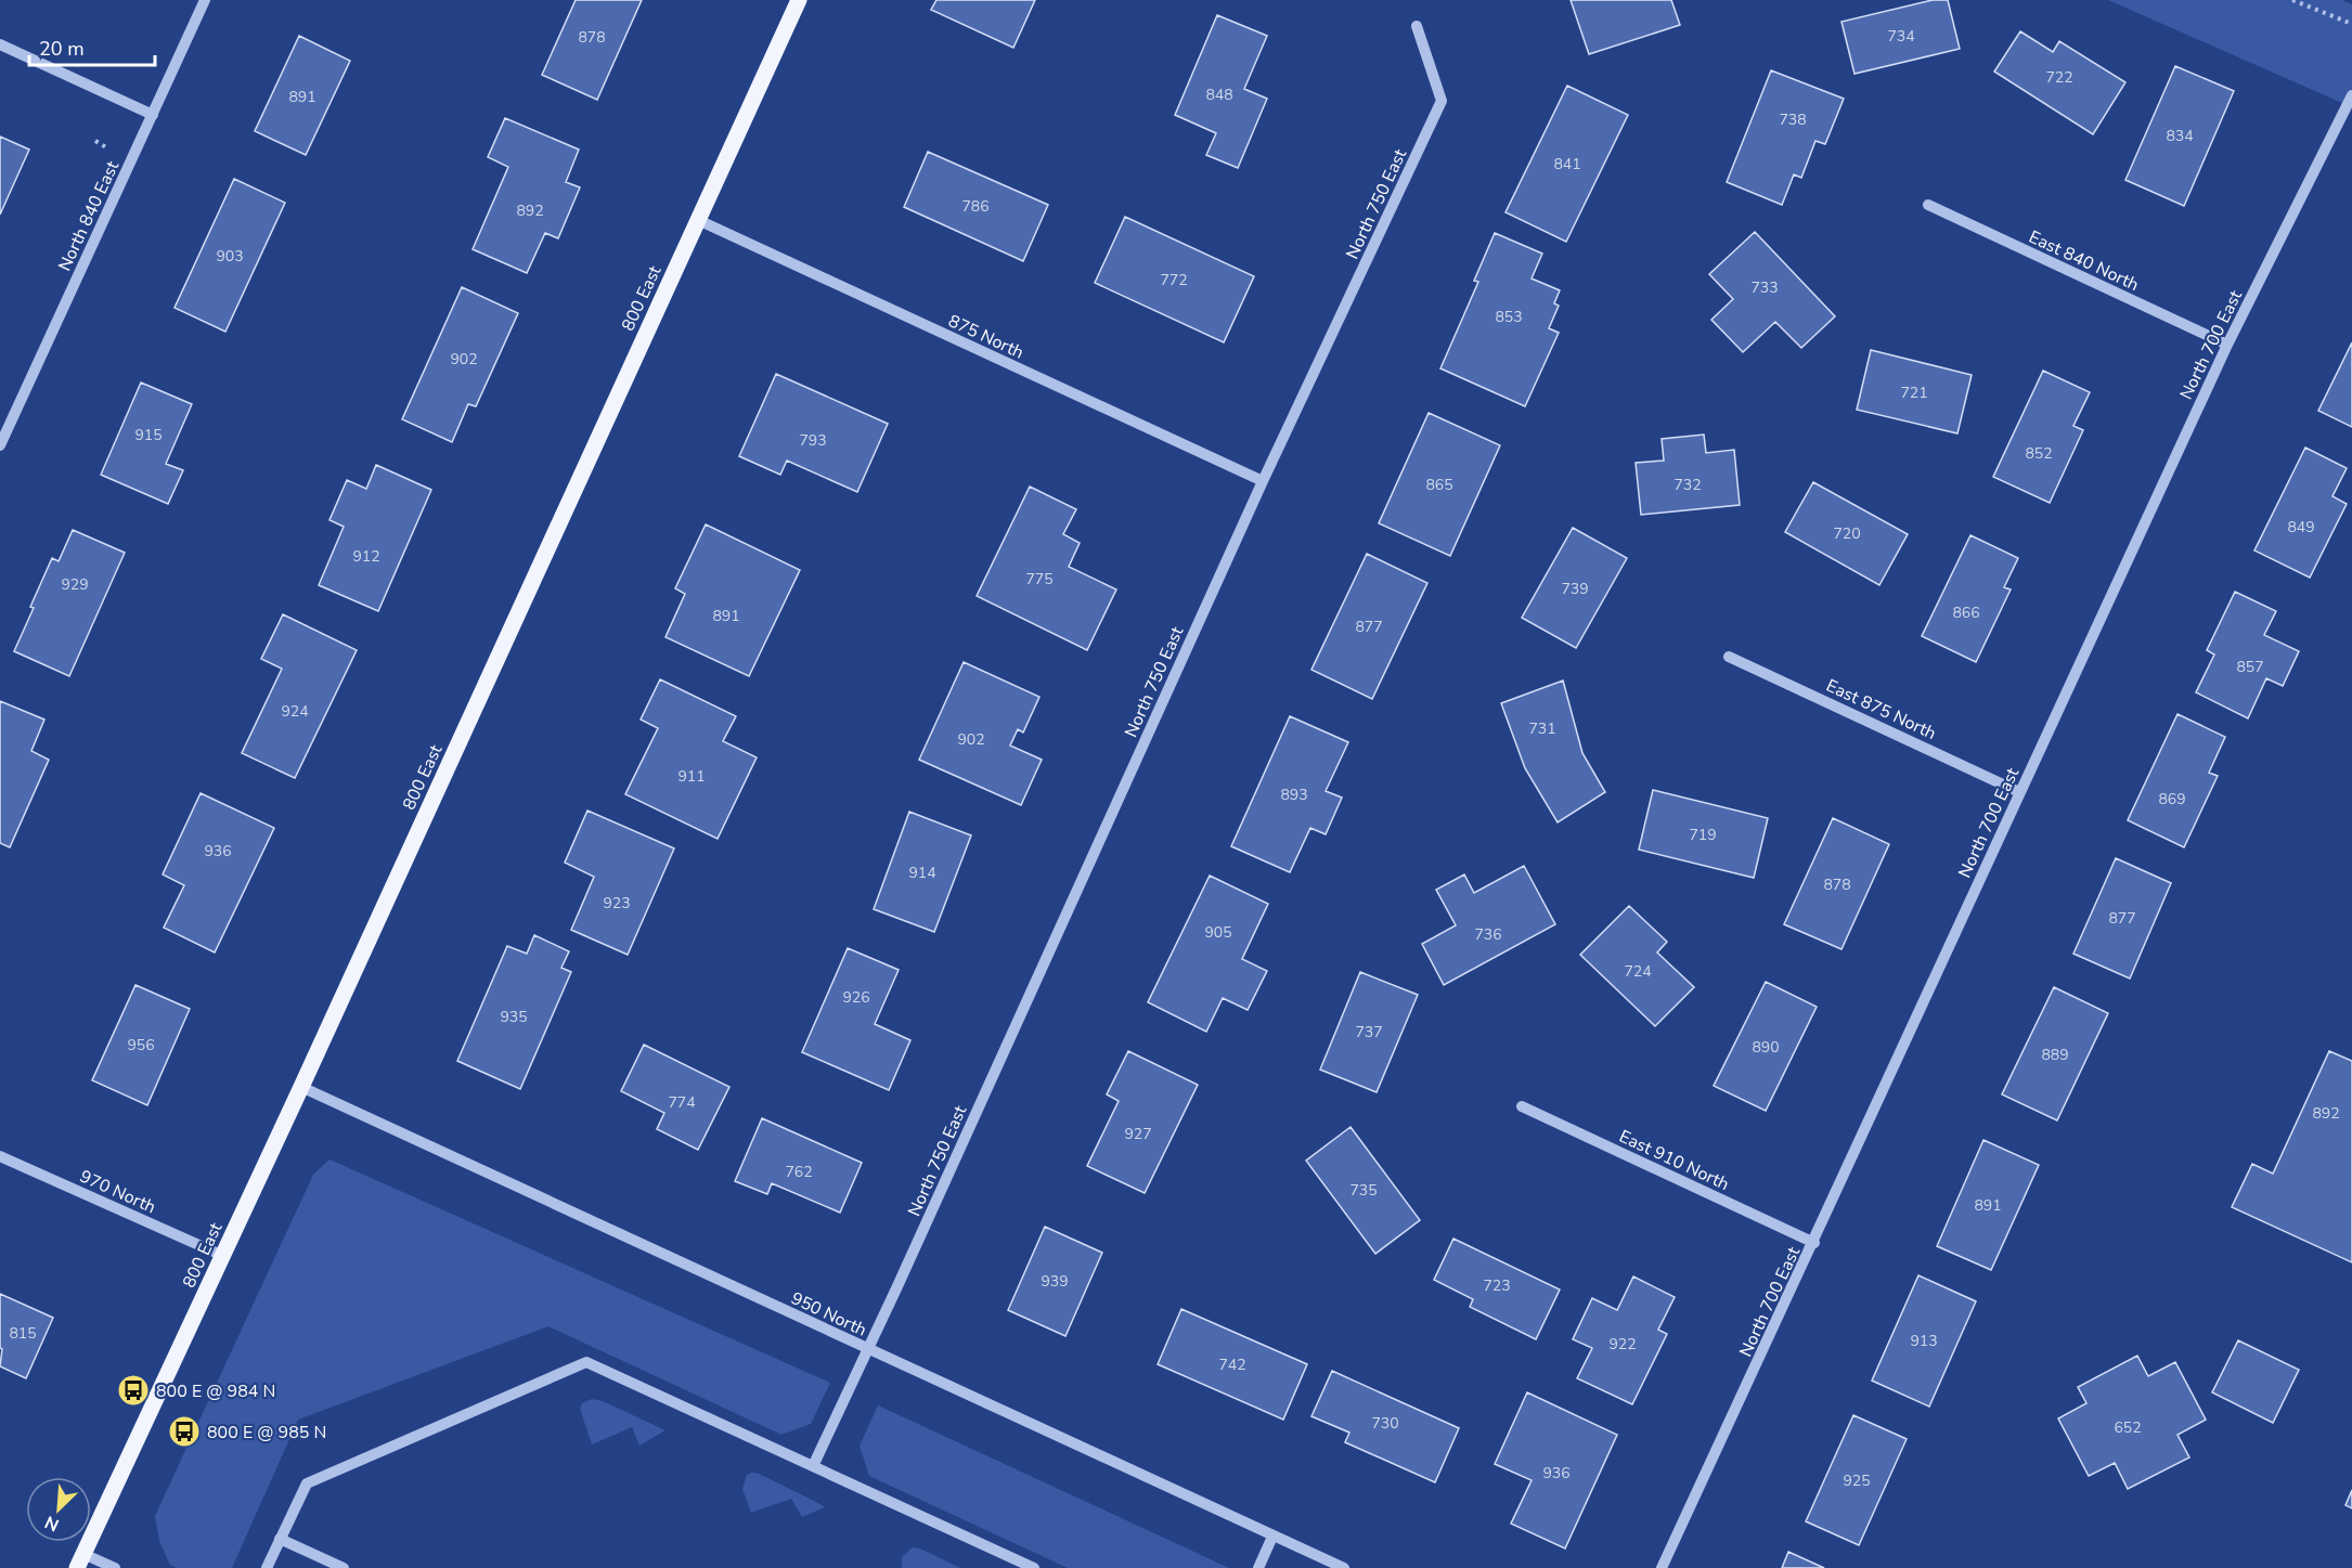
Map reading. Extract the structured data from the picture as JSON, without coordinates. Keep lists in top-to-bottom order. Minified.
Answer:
{"streets":{"main road":["800 East"],"street":["North 750 East","North 840 East","East 840 North","875 North","North 700 East","East 875 North","East 910 North","970 North","950 North"]},"crossings":[["North 750 East","875 North"],["North 750 East","950 North"],["East 840 North","North 700 East"],["800 East","875 North"],["800 East","970 North"],["800 East","950 North"],["North 700 East","East 875 North"],["North 700 East","East 910 North"]],"places":{"bus stop":["800 E @ 984 N","800 E @ 985 N"]},"house_numbers":["734","878","722","848","891","738","834","841","786","892","903","772","733","853","902","721","915","793","852","865","732","849","720","912","775","929","739","866","891","877","857","924","731","902","911","893","869","719","936","914","878","923","877","905","736","724","926","935","737","956","890","889","774","892","927","762","735","891","939","723","815","913","922","742","730","652","936","925"],"scale_bar":"20 m","north":"bottom left"}
